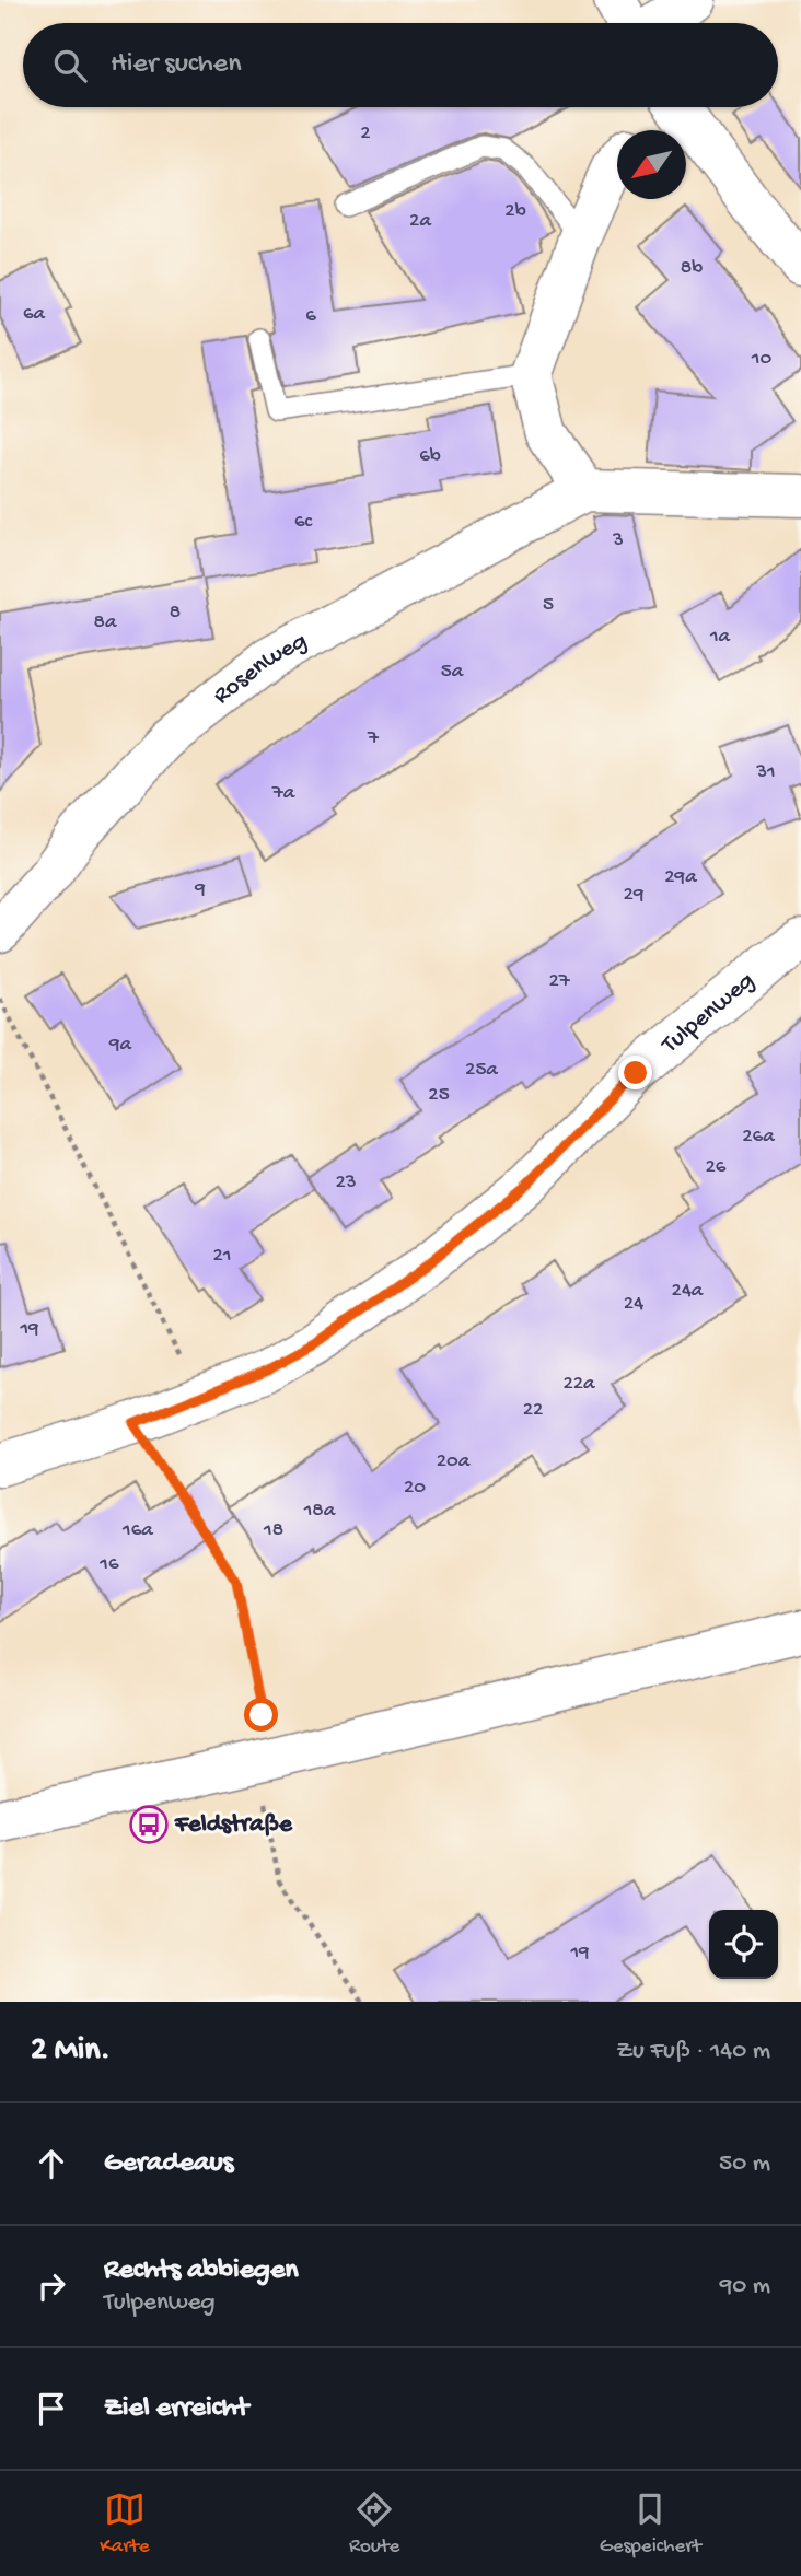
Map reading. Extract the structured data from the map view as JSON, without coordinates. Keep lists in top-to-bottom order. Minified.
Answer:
{"streets":{"street":["Rosenweg","Tulpenweg"]},"places":{"bus stop":["Feldstraße"]},"house_numbers":["2","2b","2a","8b","6a","6","10","6b","6c","3","5","8","8a","1a","5a","7","31","7a","29a","9","29","27","9a","25a","25","26a","26","23","21","24a","24","19","22a","22","20a","20","18a","16a","18","16","19"],"north":"bottom left","page":{"search":"Hier suchen","heading":["2 Min.","Zu Fuß · 140 m"],"list":[["Geradeaus","50 m"],["Rechts abbiegen","Tulpenweg","90 m"],"Ziel erreicht"],"nav":["Karte","Route","Gespeichert"]}}
